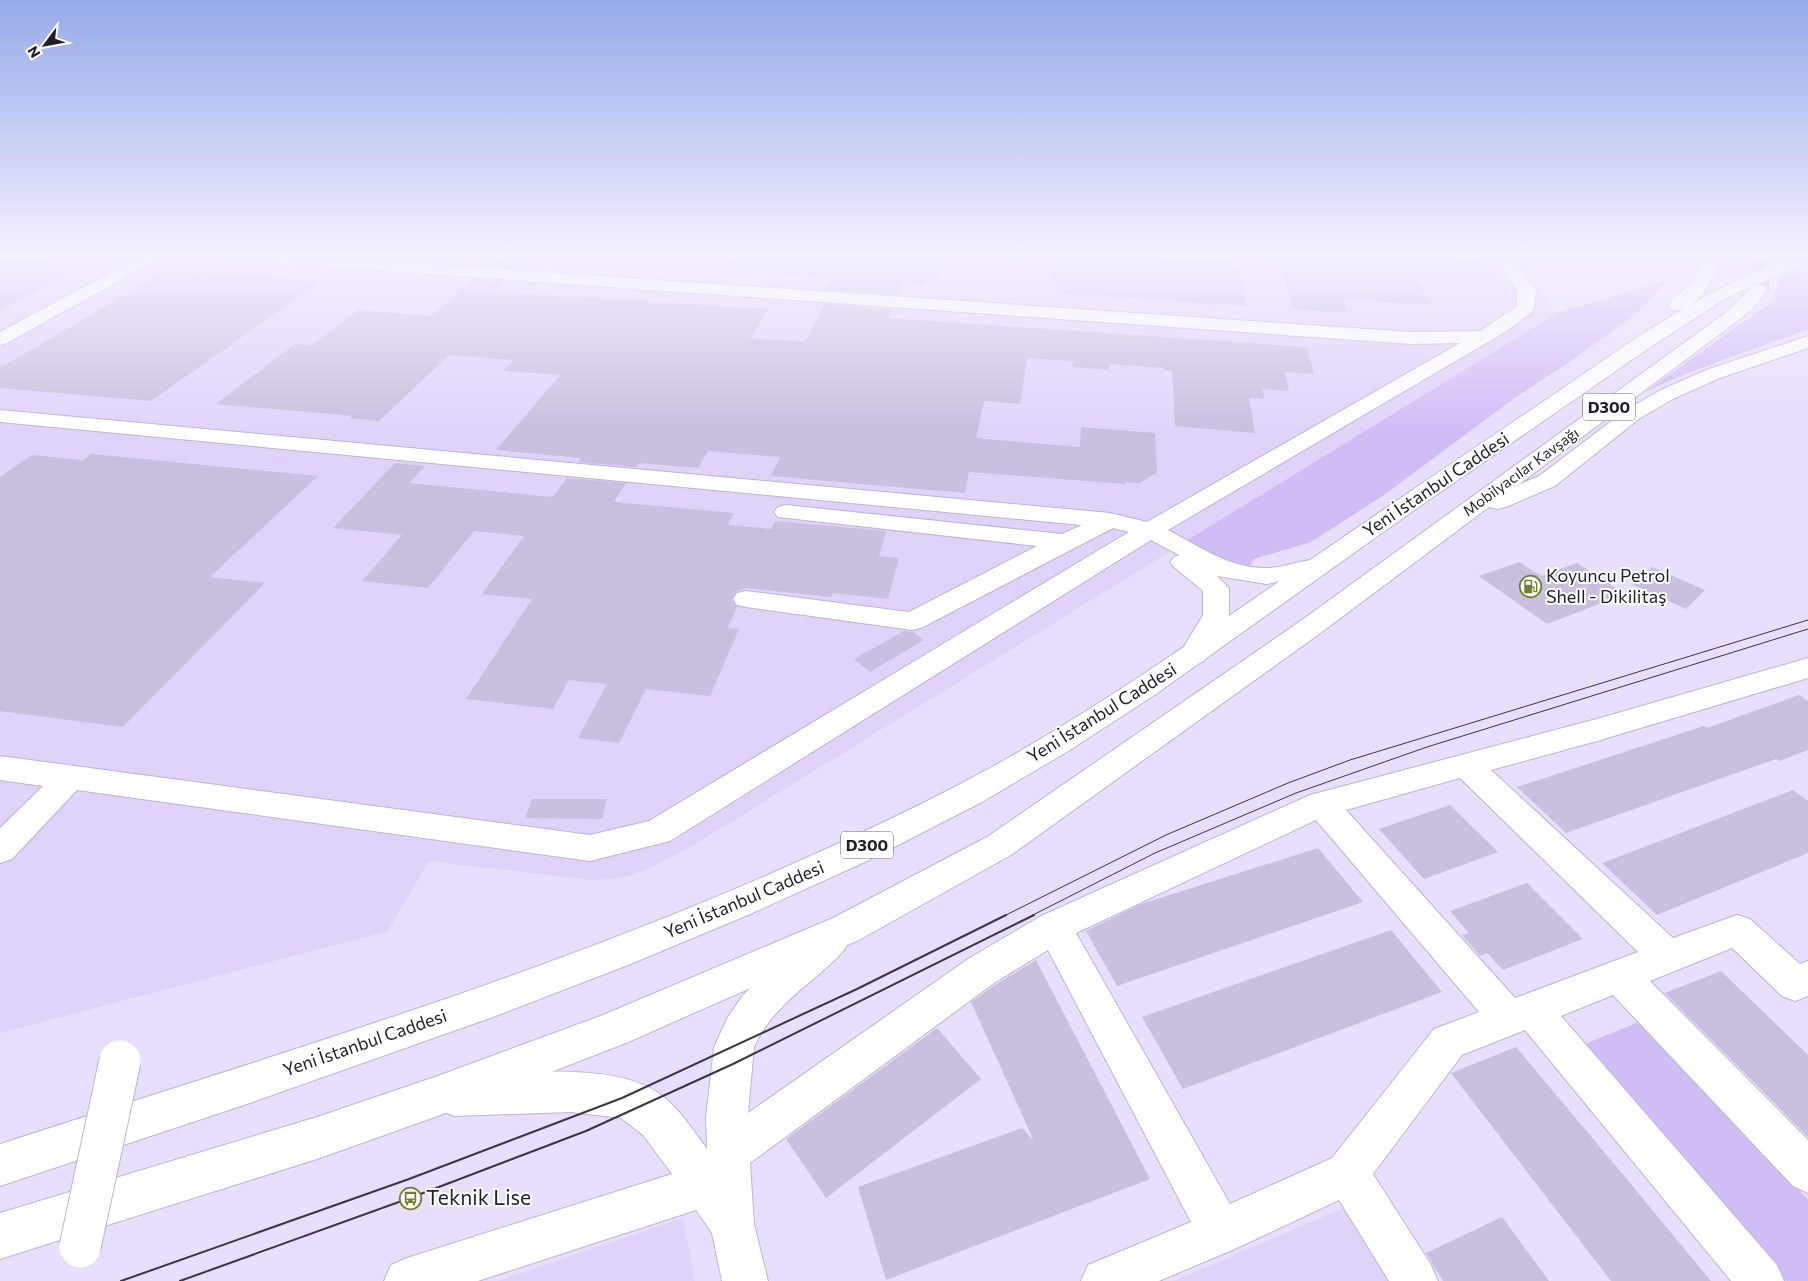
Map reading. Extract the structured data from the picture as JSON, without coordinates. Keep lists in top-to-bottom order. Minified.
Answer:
{"streets":{"main road":["D300","Mobilyacılar Kavşağı","Yeni İstanbul Caddesi"]},"crossings":[["D300","Mobilyacılar Kavşağı"],["D300","Yeni İstanbul Caddesi"],["Mobilyacılar Kavşağı","Yeni İstanbul Caddesi"]],"places":{"fuel station":["Koyuncu Petrol Shell - Dikilitaş"],"bus stop":["Teknik Lise"]},"north":"bottom left"}
